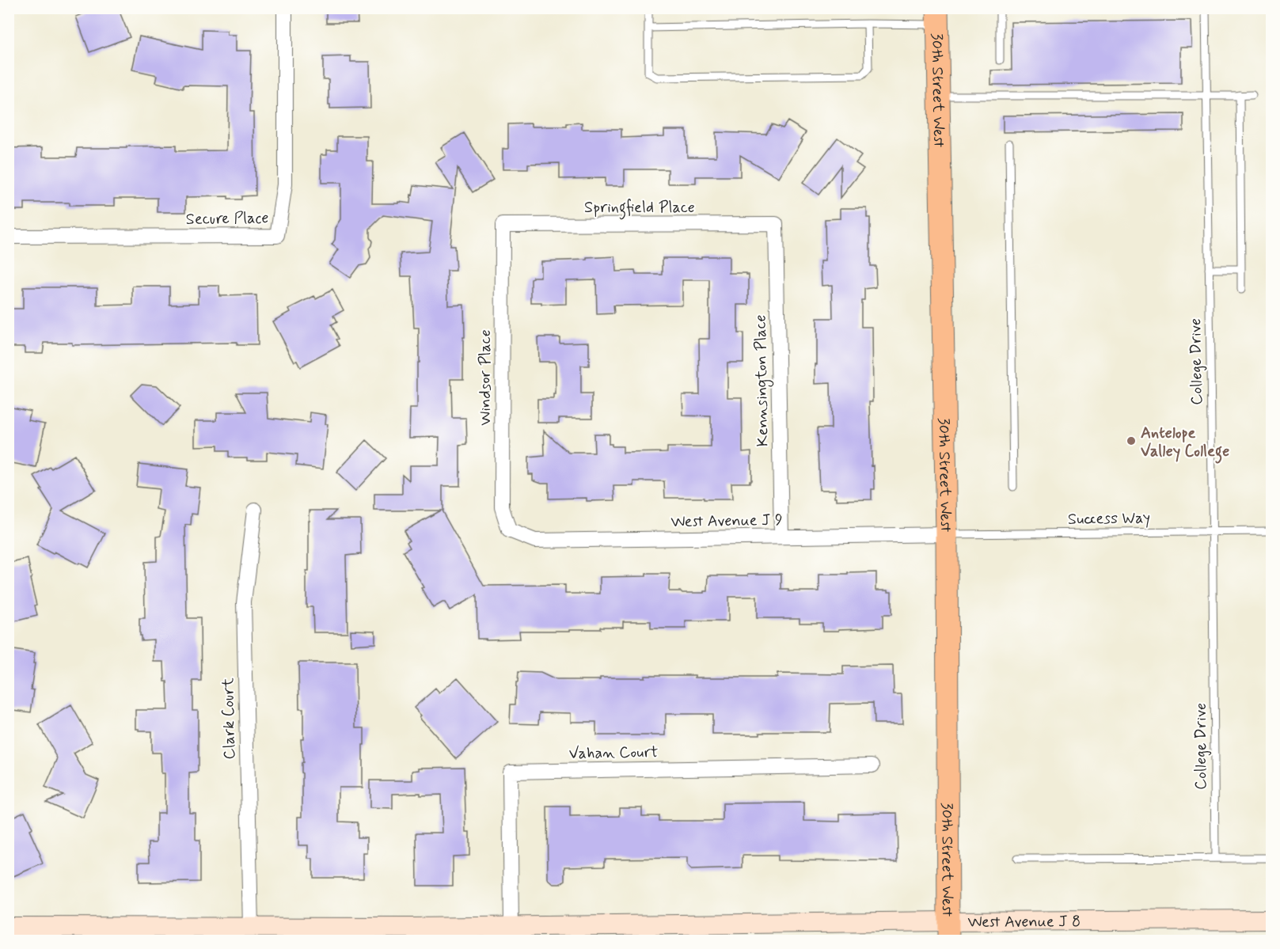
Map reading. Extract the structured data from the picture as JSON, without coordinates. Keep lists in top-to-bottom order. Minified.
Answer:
{"streets":{"main road":["30th Street West"],"street":["Springfield Place","Secure Place","Windsor Place","Kennsington Place","West Avenue J 9","Clark Court","Vahan Court","West Avenue J 8"],"lane":["College Drive","Success Way"]},"crossings":[["30th Street West","Success Way"],["30th Street West","West Avenue J 9"],["30th Street West","West Avenue J 8"],["Springfield Place","Windsor Place"],["Springfield Place","Kennsington Place"],["College Drive","Success Way"],["Windsor Place","West Avenue J 9"],["Kennsington Place","West Avenue J 9"],["Success Way","West Avenue J 9"],["Clark Court","West Avenue J 8"],["Vahan Court","West Avenue J 8"]],"places":["Antelope Valley College"]}
